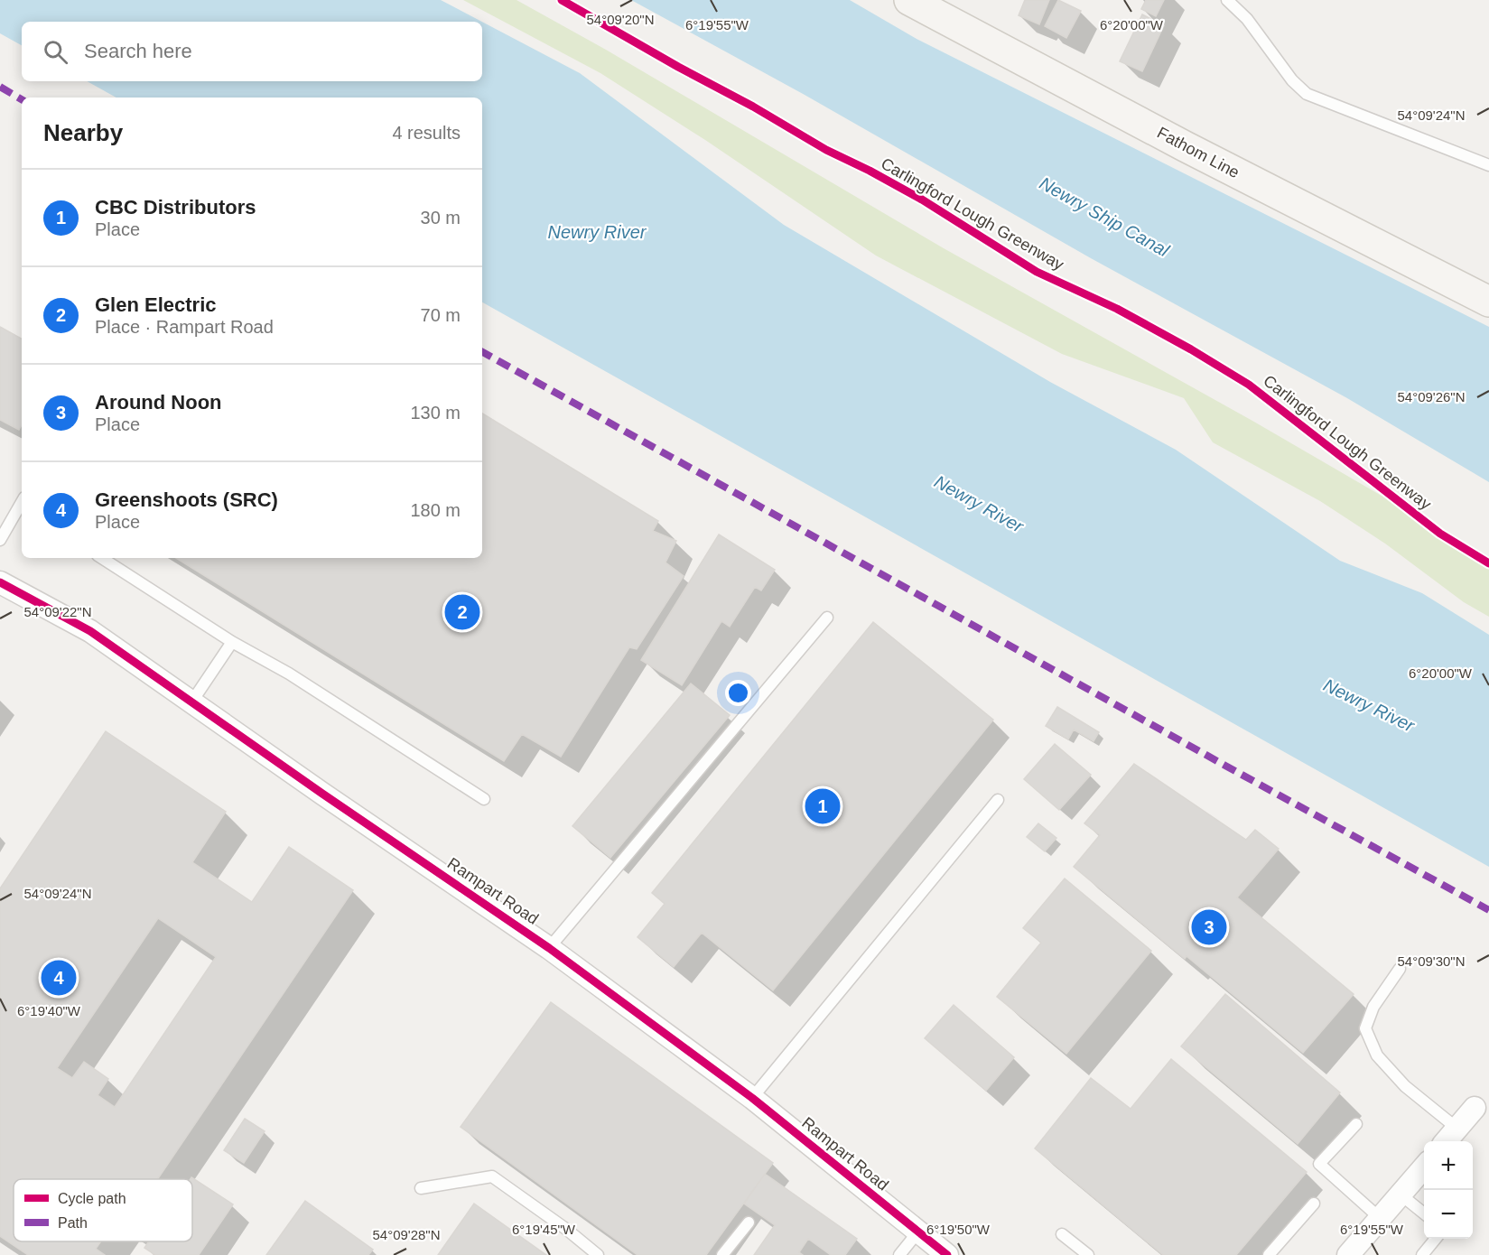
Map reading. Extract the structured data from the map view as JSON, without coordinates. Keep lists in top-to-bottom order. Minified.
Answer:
{"streets":{"main road":["Fathom Line"],"street":["Rampart Road"],"cycle path":["Carlingford Lough Greenway"]},"water":["Newry Ship Canal","Newry River"],"legend":["Cycle path","Path"],"page":{"search":"Search here","heading":["Nearby","4 results"],"list":[{"mark":"1","name":"CBC Distributors","note":"Place","value":"30 m"},{"mark":"2","name":"Glen Electric","note":"Place · Rampart Road","value":"70 m"},{"mark":"3","name":"Around Noon","note":"Place","value":"130 m"},{"mark":"4","name":"Greenshoots (SRC)","note":"Place","value":"180 m"}],"pins":["2","1","3","4"],"map_buttons":["+","−"]},"coordinates":["54°09'20\"N","6°19'55\"W","6°20'00\"W","54°09'24\"N","54°09'26\"N","54°09'22\"N","54°09'30\"N","6°19'40\"W","6°19'45\"W","6°19'50\"W","54°09'28\"N"]}
